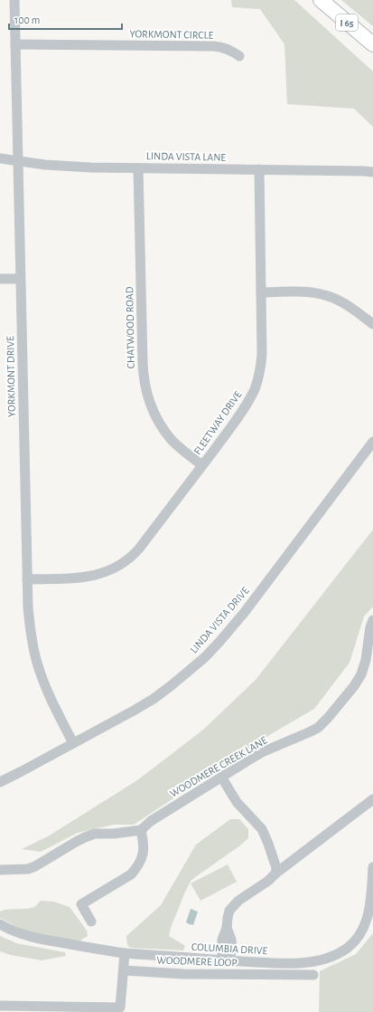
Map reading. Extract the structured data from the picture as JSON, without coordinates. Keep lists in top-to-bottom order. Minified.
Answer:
{"streets":{"highway":["I 65"],"street":["YORKMONT CIRCLE","LINDA VISTA LANE","CHATWOOD ROAD","YORKMONT DRIVE","FLEETWAY DRIVE","LINDA VISTA DRIVE","WOODMERE CREEK LANE","COLUMBIA DRIVE","WOODMERE LOOP"]},"crossings":[["YORKMONT CIRCLE","YORKMONT DRIVE"],["LINDA VISTA LANE","CHATWOOD ROAD"],["LINDA VISTA LANE","YORKMONT DRIVE"],["LINDA VISTA LANE","FLEETWAY DRIVE"],["CHATWOOD ROAD","FLEETWAY DRIVE"],["YORKMONT DRIVE","FLEETWAY DRIVE"],["YORKMONT DRIVE","LINDA VISTA DRIVE"]],"scale_bar":"100 m"}
